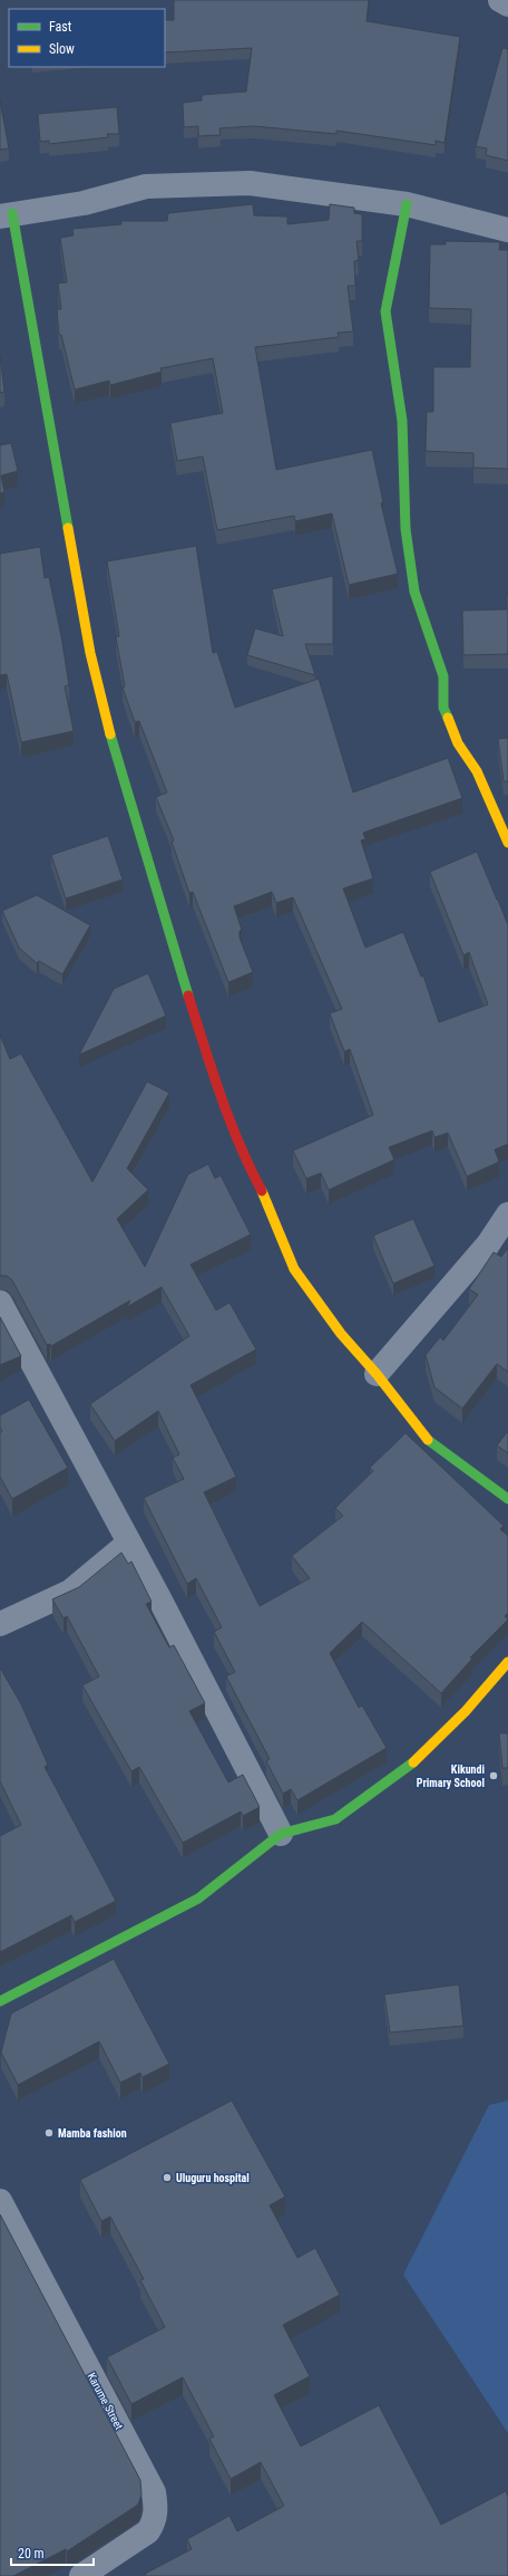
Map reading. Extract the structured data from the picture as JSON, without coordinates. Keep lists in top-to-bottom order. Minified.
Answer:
{"streets":{"street":["Karume Street"]},"places":["Kikundi Primary School","Mamba fashion","Uluguru hospital"],"legend":["Fast","Slow"],"scale_bar":"20 m"}
